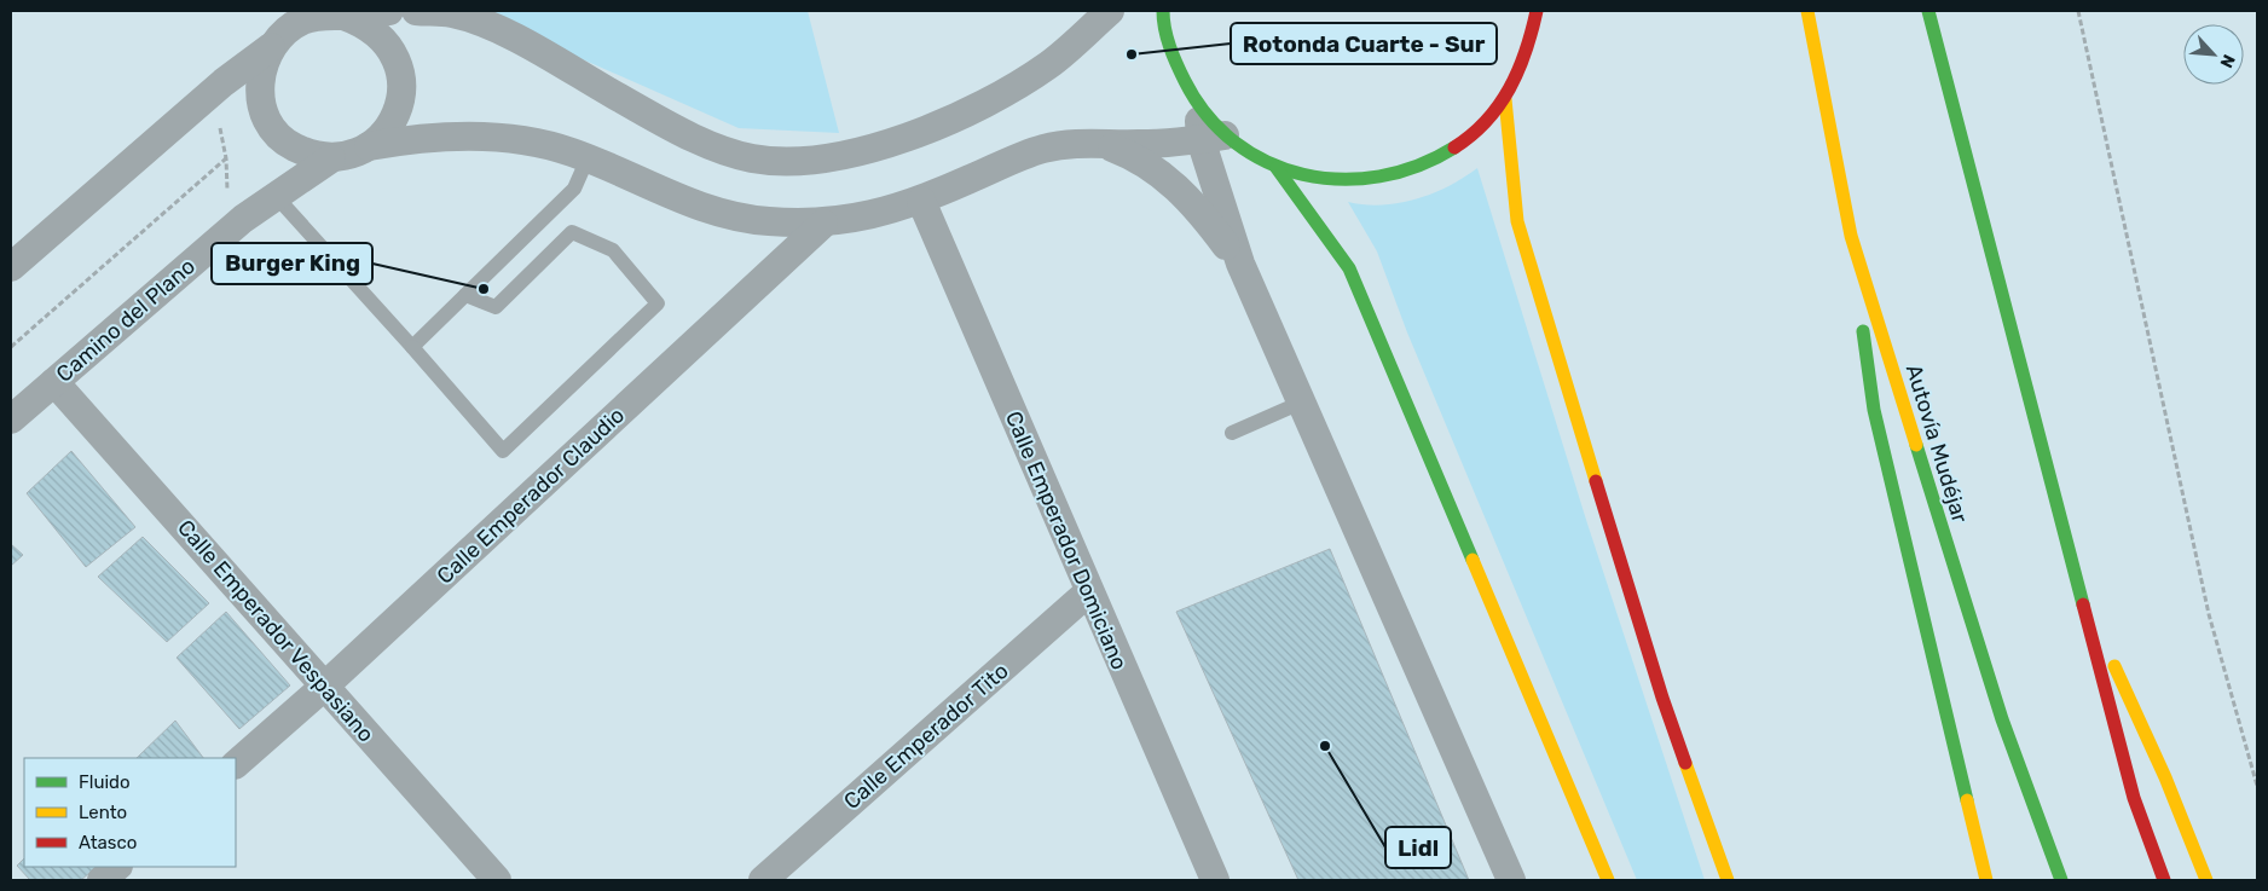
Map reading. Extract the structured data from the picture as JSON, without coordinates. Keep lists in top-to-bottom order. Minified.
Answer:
{"streets":{"highway":["Autovía Mudéjar"],"street":["Camino del Plano","Calle Emperador Claudio","Calle Emperador Domiciano","Calle Emperador Vespasiano","Calle Emperador Tito"]},"crossings":[["Camino del Plano","Calle Emperador Vespasiano"],["Calle Emperador Claudio","Calle Emperador Vespasiano"],["Calle Emperador Domiciano","Calle Emperador Tito"]],"places":["Rotonda Cuarte - Sur","Burger King","Lidl"],"legend":["Fluido","Lento","Atasco"],"north":"bottom right"}
